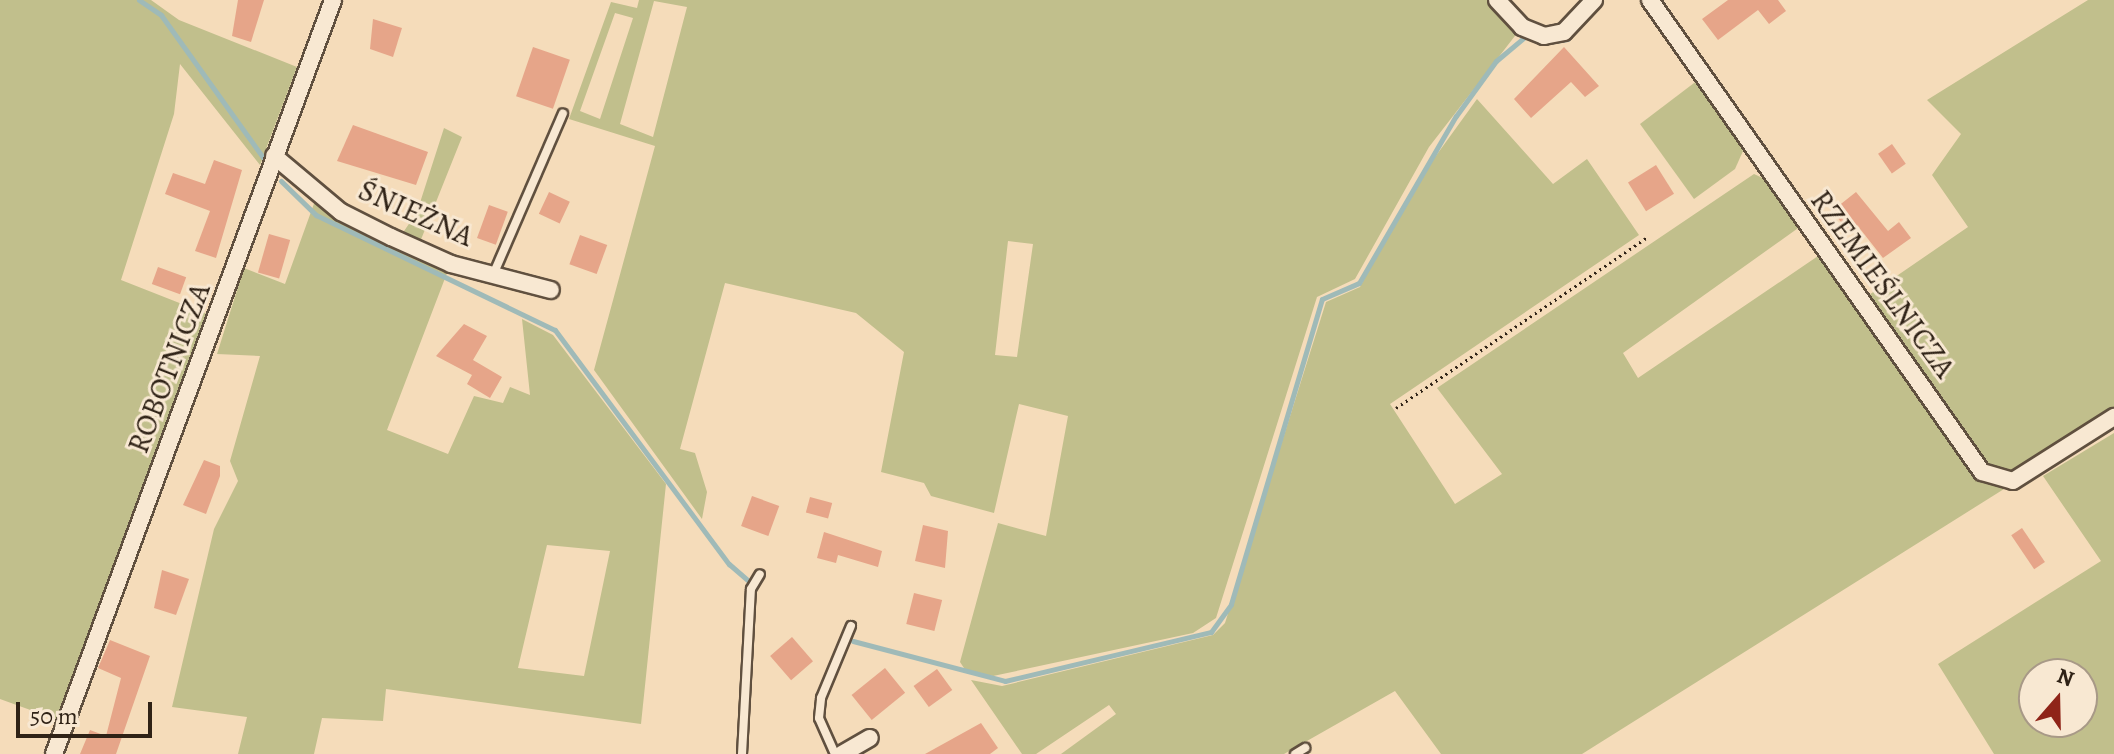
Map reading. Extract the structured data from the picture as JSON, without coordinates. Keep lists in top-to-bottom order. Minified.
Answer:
{"streets":{"street":["ŚNIEŻNA","RZEMIEŚLNICZA","ROBOTNICZA"]},"crossings":[["ŚNIEŻNA","ROBOTNICZA"]],"scale_bar":"50 m","north":"top"}
